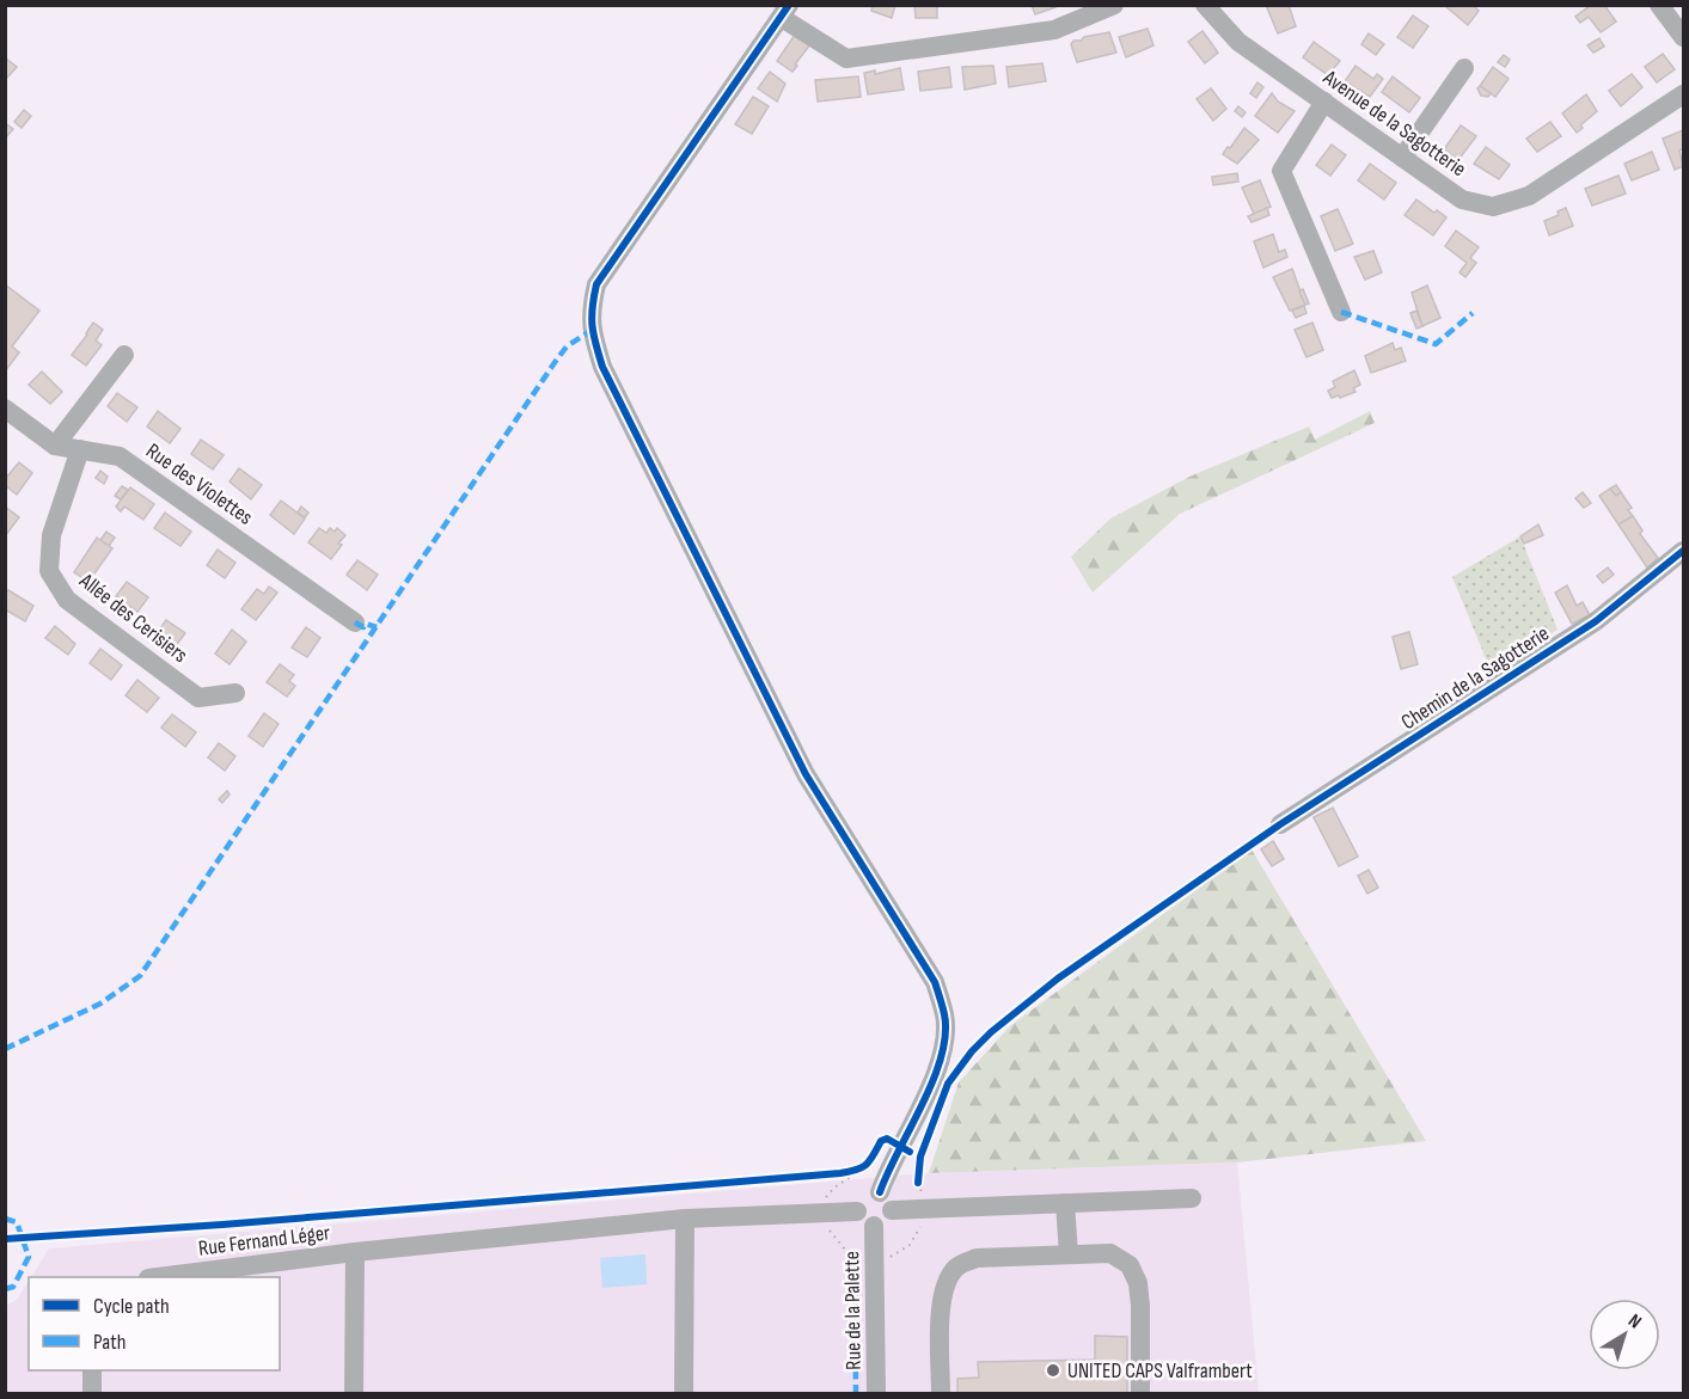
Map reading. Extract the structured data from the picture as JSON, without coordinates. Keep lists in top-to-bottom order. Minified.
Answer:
{"streets":{"street":["Avenue de la Sagotterie","Rue des Violettes","Allée des Cerisiers","Chemin de la Sagotterie","Rue Fernand Léger","Rue de la Palette"]},"crossings":[["Rue des Violettes","Allée des Cerisiers"],["Rue Fernand Léger","Rue de la Palette"]],"places":["UNITED CAPS Valframbert"],"legend":["Cycle path","Path"],"north":"top right"}
